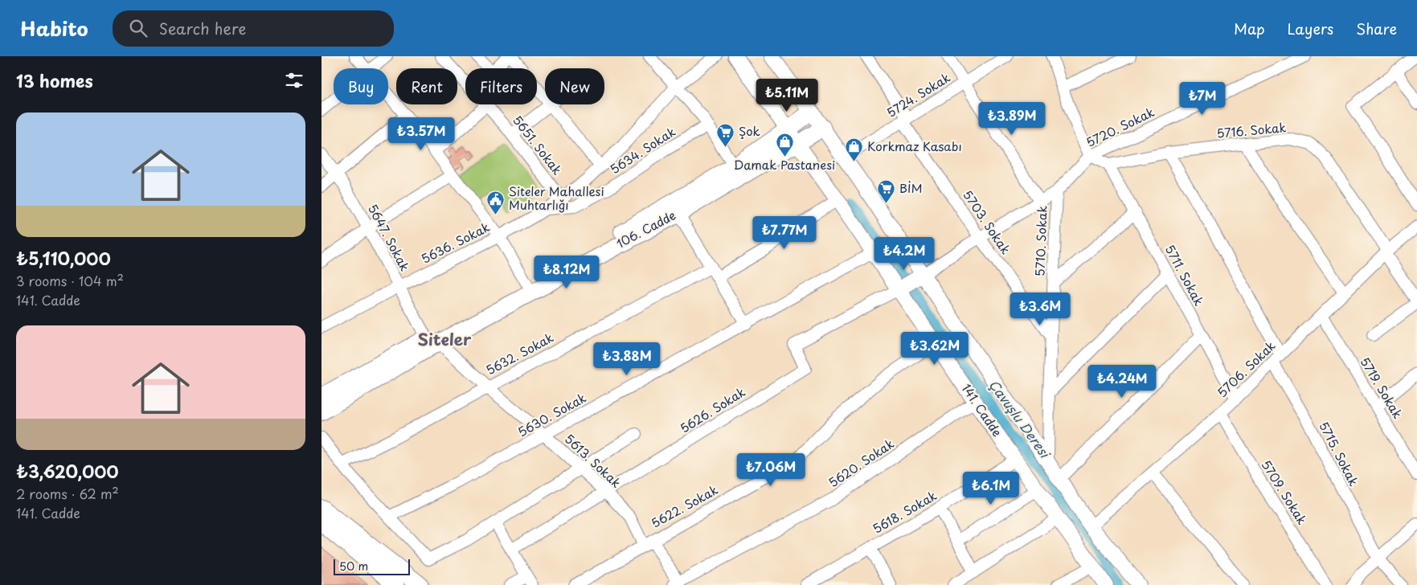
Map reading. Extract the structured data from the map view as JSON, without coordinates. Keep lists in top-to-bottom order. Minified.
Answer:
{"streets":{"main road":["106. Cadde"],"street":["5724. Sokak","5720. Sokak","5716. Sokak","5651. Sokak","5634. Sokak","5703. Sokak","5647. Sokak","5710. Sokak","5636. Sokak","5711. Sokak","5632. Sokak","5706. Sokak","5719. Sokak","5626. Sokak","141. Cadde","5630. Sokak","5715. Sokak","5613. Sokak","5620. Sokak","5709. Sokak","5622. Sokak","5618. Sokak"]},"crossings":[["5724. Sokak","5703. Sokak"],["5720. Sokak","5703. Sokak"],["5720. Sokak","5710. Sokak"],["5716. Sokak","5711. Sokak"],["5716. Sokak","5706. Sokak"],["5716. Sokak","5715. Sokak"],["5651. Sokak","5636. Sokak"],["5634. Sokak","5636. Sokak"],["5703. Sokak","5710. Sokak"],["106. Cadde","5647. Sokak"],["106. Cadde","141. Cadde"],["106. Cadde","5613. Sokak"],["5647. Sokak","5636. Sokak"],["5647. Sokak","5613. Sokak"],["5711. Sokak","5706. Sokak"],["5632. Sokak","5613. Sokak"],["5706. Sokak","5719. Sokak"],["5706. Sokak","5715. Sokak"],["5706. Sokak","5709. Sokak"],["5626. Sokak","141. Cadde"],["5626. Sokak","5613. Sokak"],["141. Cadde","5630. Sokak"],["141. Cadde","5620. Sokak"],["141. Cadde","5622. Sokak"],["141. Cadde","5618. Sokak"],["5630. Sokak","5613. Sokak"],["5613. Sokak","5620. Sokak"],["5613. Sokak","5622. Sokak"]],"districts":["Siteler"],"water":["Çavuşlu Deresi"],"places":{"supermarket":["Şok","BİM"],"shop":["Damak Pastanesi","Korkmaz Kasabı"],"public building":["Siteler Mahallesi Muhtarlığı"]},"scale_bar":"50 m","page":{"header":"Habito","search":"Search here","nav":["Map","Layers","Share"],"heading":"13 homes","chip":["Buy","Rent","Filters","New"],"price":["₺5.11M","₺7M","₺3.89M","₺3.57M","₺7.77M","₺4.2M","₺8.12M","₺3.6M","₺3.62M","₺3.88M","₺4.24M","₺7.06M","₺6.1M"],"list":[{"name":"₺5,110,000","note":"3 rooms · 104 m² · 141. Cadde"},{"name":"₺3,620,000","note":"2 rooms · 62 m² · 141. Cadde"}],"scale":"50 m"}}
